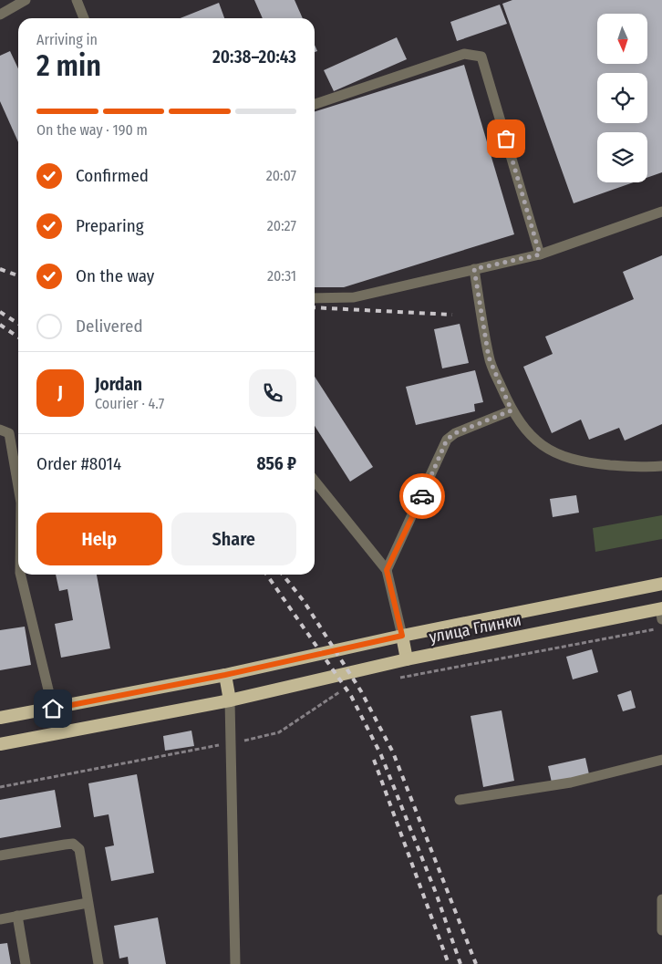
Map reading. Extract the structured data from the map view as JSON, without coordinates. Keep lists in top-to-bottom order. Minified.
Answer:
{"streets":{"highway":["улица Глинки"]},"north":"bottom","page":{"heading":["2 min","Arriving in","20:38–20:43"],"panel":["Jordan","Courier · 4.7","Order #8014","856 ₽"],"bar":"On the way · 190 m","list":[["Confirmed","20:07"],["Preparing","20:27"],["On the way","20:31"],"Delivered"],"round":"J","buttons":["Help","Share"]}}
